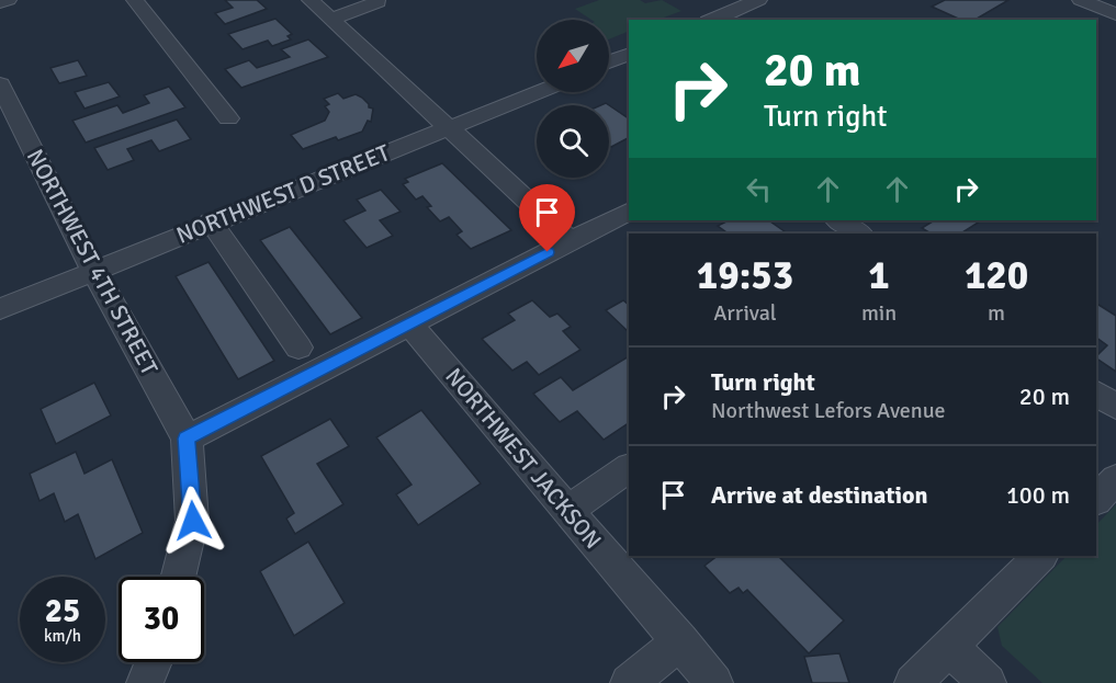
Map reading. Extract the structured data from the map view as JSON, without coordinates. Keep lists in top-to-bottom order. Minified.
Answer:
{"streets":{"street":["NORTHWEST D STREET","NORTHWEST 4TH STREET","NORTHWEST JACKSON"]},"crossings":[["NORTHWEST D STREET","NORTHWEST 4TH STREET"]],"north":"bottom left","page":{"turn":["20 m","Turn right"],"eta":["19:53","Arrival","1","min","120","m"],"list":[{"name":"Turn right","note":"Northwest Lefors Avenue","value":"20 m"},{"name":"Arrive at destination","value":"100 m"}],"speed":"25 km/h","limit":"30"}}
